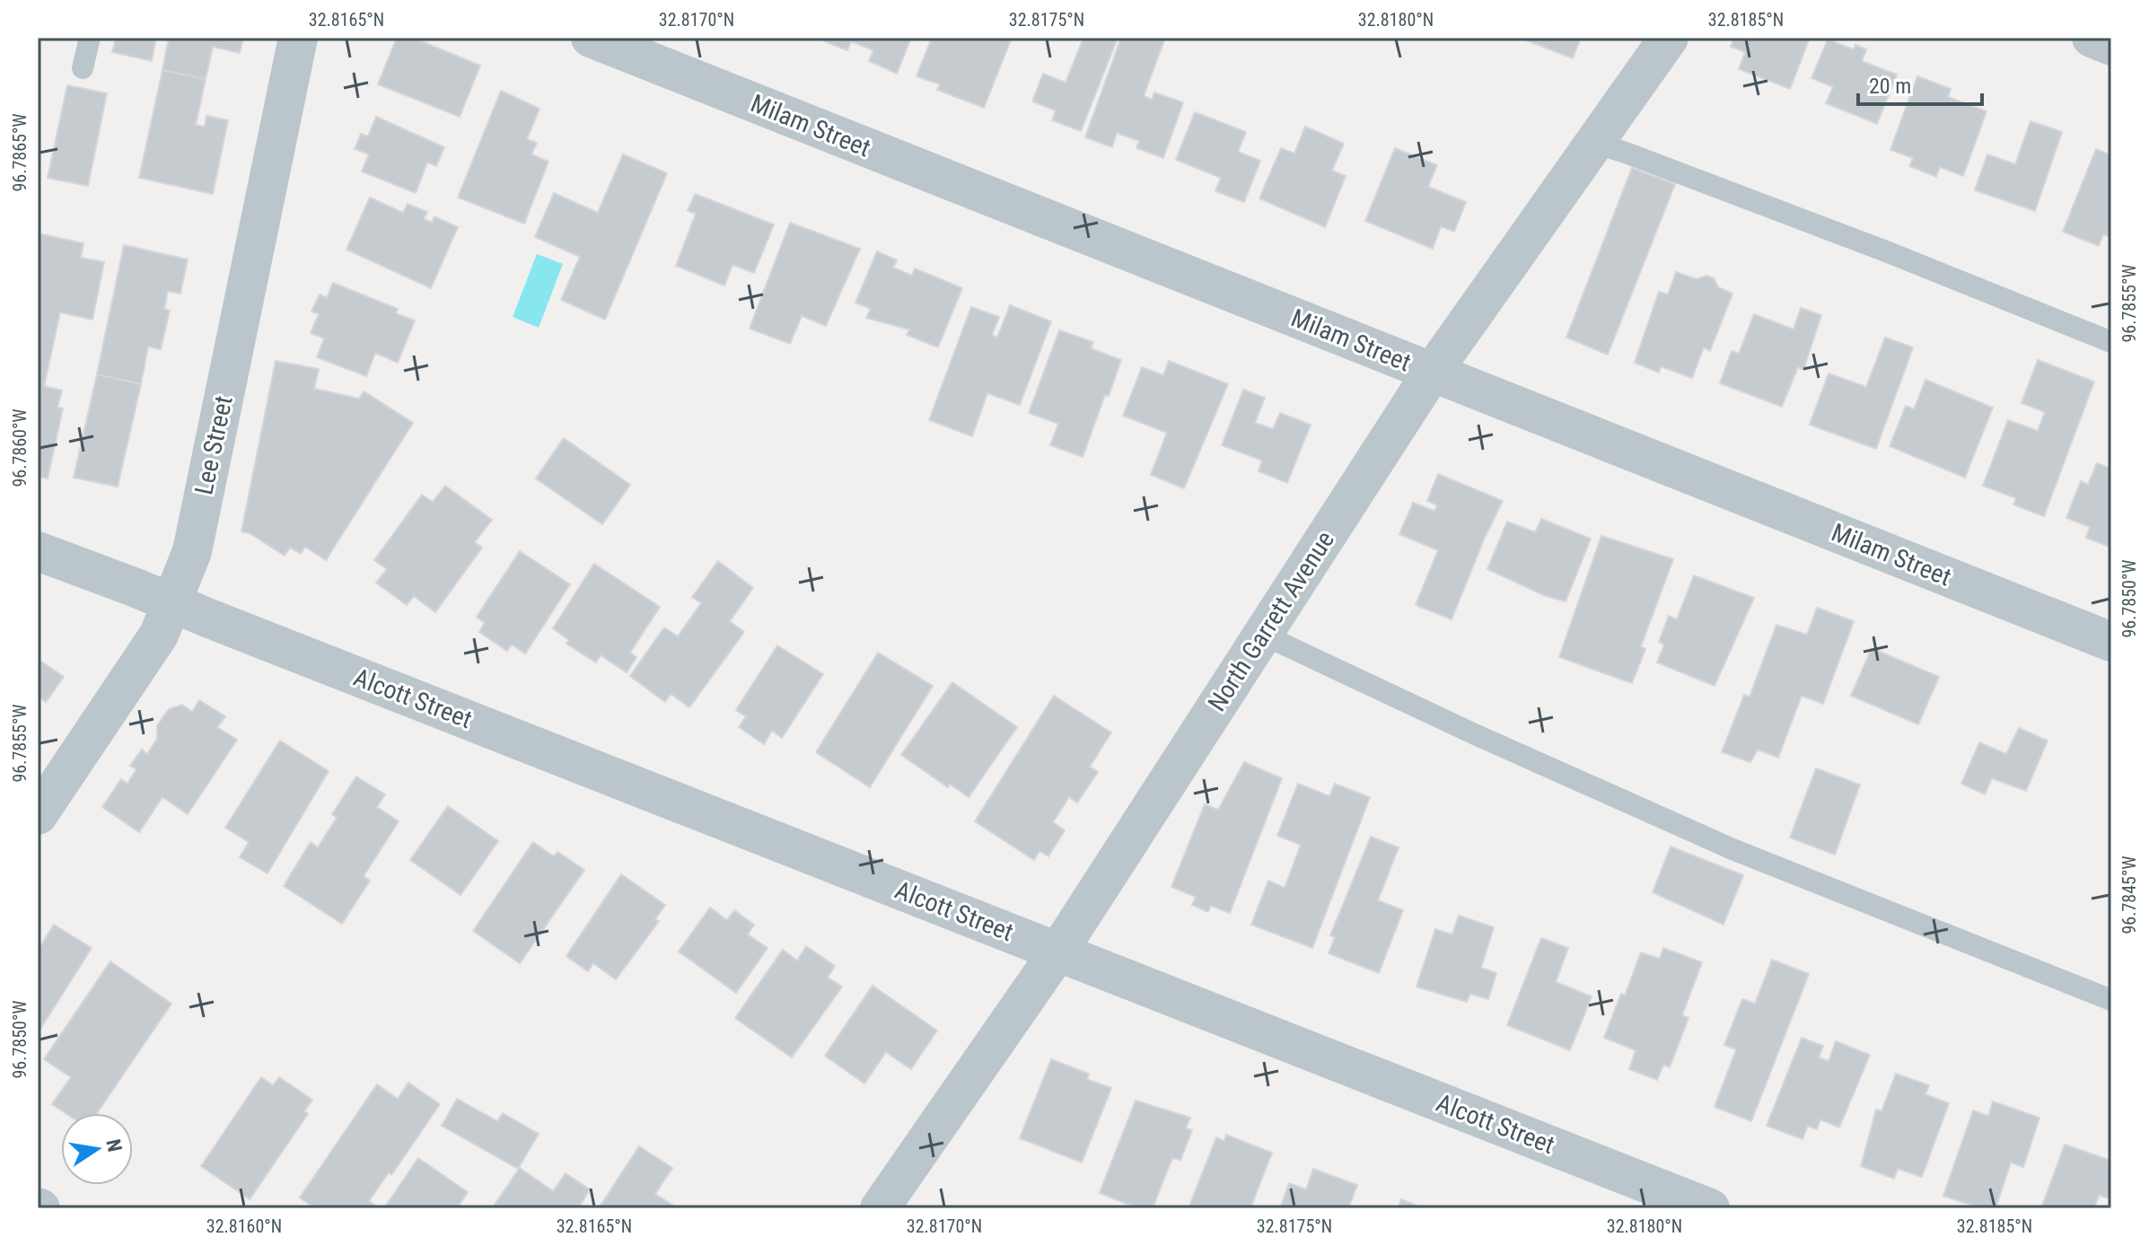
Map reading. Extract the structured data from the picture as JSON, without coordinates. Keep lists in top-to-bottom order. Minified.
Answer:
{"streets":{"street":["Milam Street","Lee Street","North Garrett Avenue","Alcott Street"]},"crossings":[["Milam Street","North Garrett Avenue"],["Lee Street","Alcott Street"],["North Garrett Avenue","Alcott Street"]],"scale_bar":"20 m","north":"right","coordinates":["32.8165°N","32.8170°N","32.8175°N","32.8180°N","32.8185°N","96.7865°W","96.7855°W","96.7860°W","96.7850°W","96.7845°W","32.8160°N"]}
